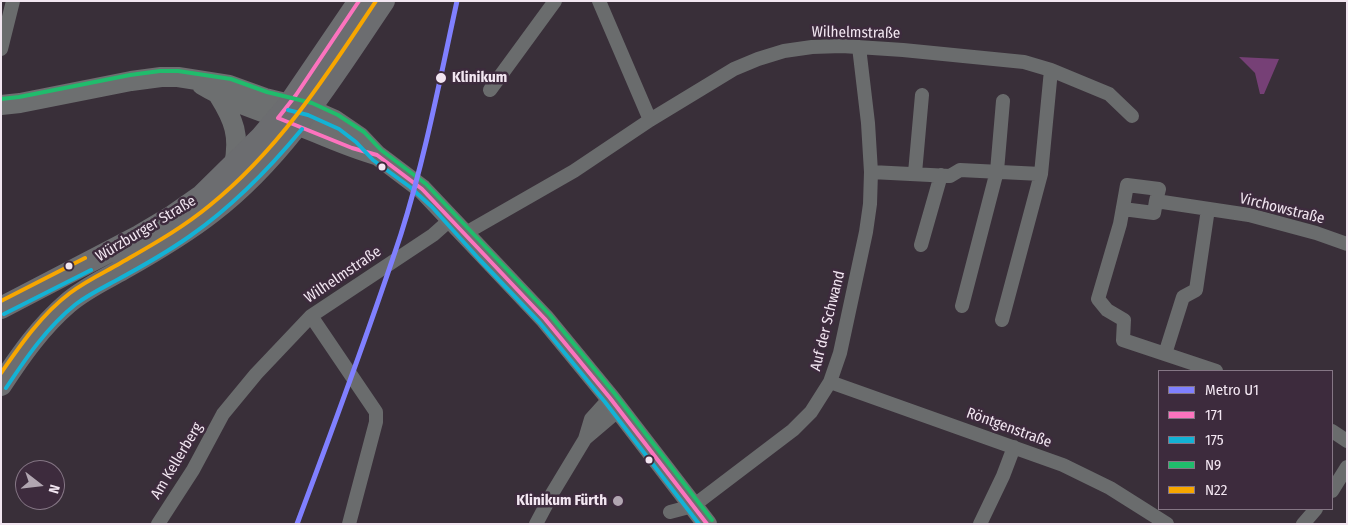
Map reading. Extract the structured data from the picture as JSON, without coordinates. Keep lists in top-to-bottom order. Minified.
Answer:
{"streets":{"main road":["Würzburger Straße"],"street":["Wilhelmstraße","Virchowstraße","Auf der Schwand","Röntgenstraße","Am Kellerberg"]},"crossings":[["Wilhelmstraße","Auf der Schwand"],["Wilhelmstraße","Am Kellerberg"],["Auf der Schwand","Röntgenstraße"]],"places":["Klinikum","Klinikum Fürth"],"lines":["metro line U1","transit line 171","transit line N22","transit line N9","transit line 175"],"legend":["Metro U1","171","175","N9","N22"],"north":"right"}
